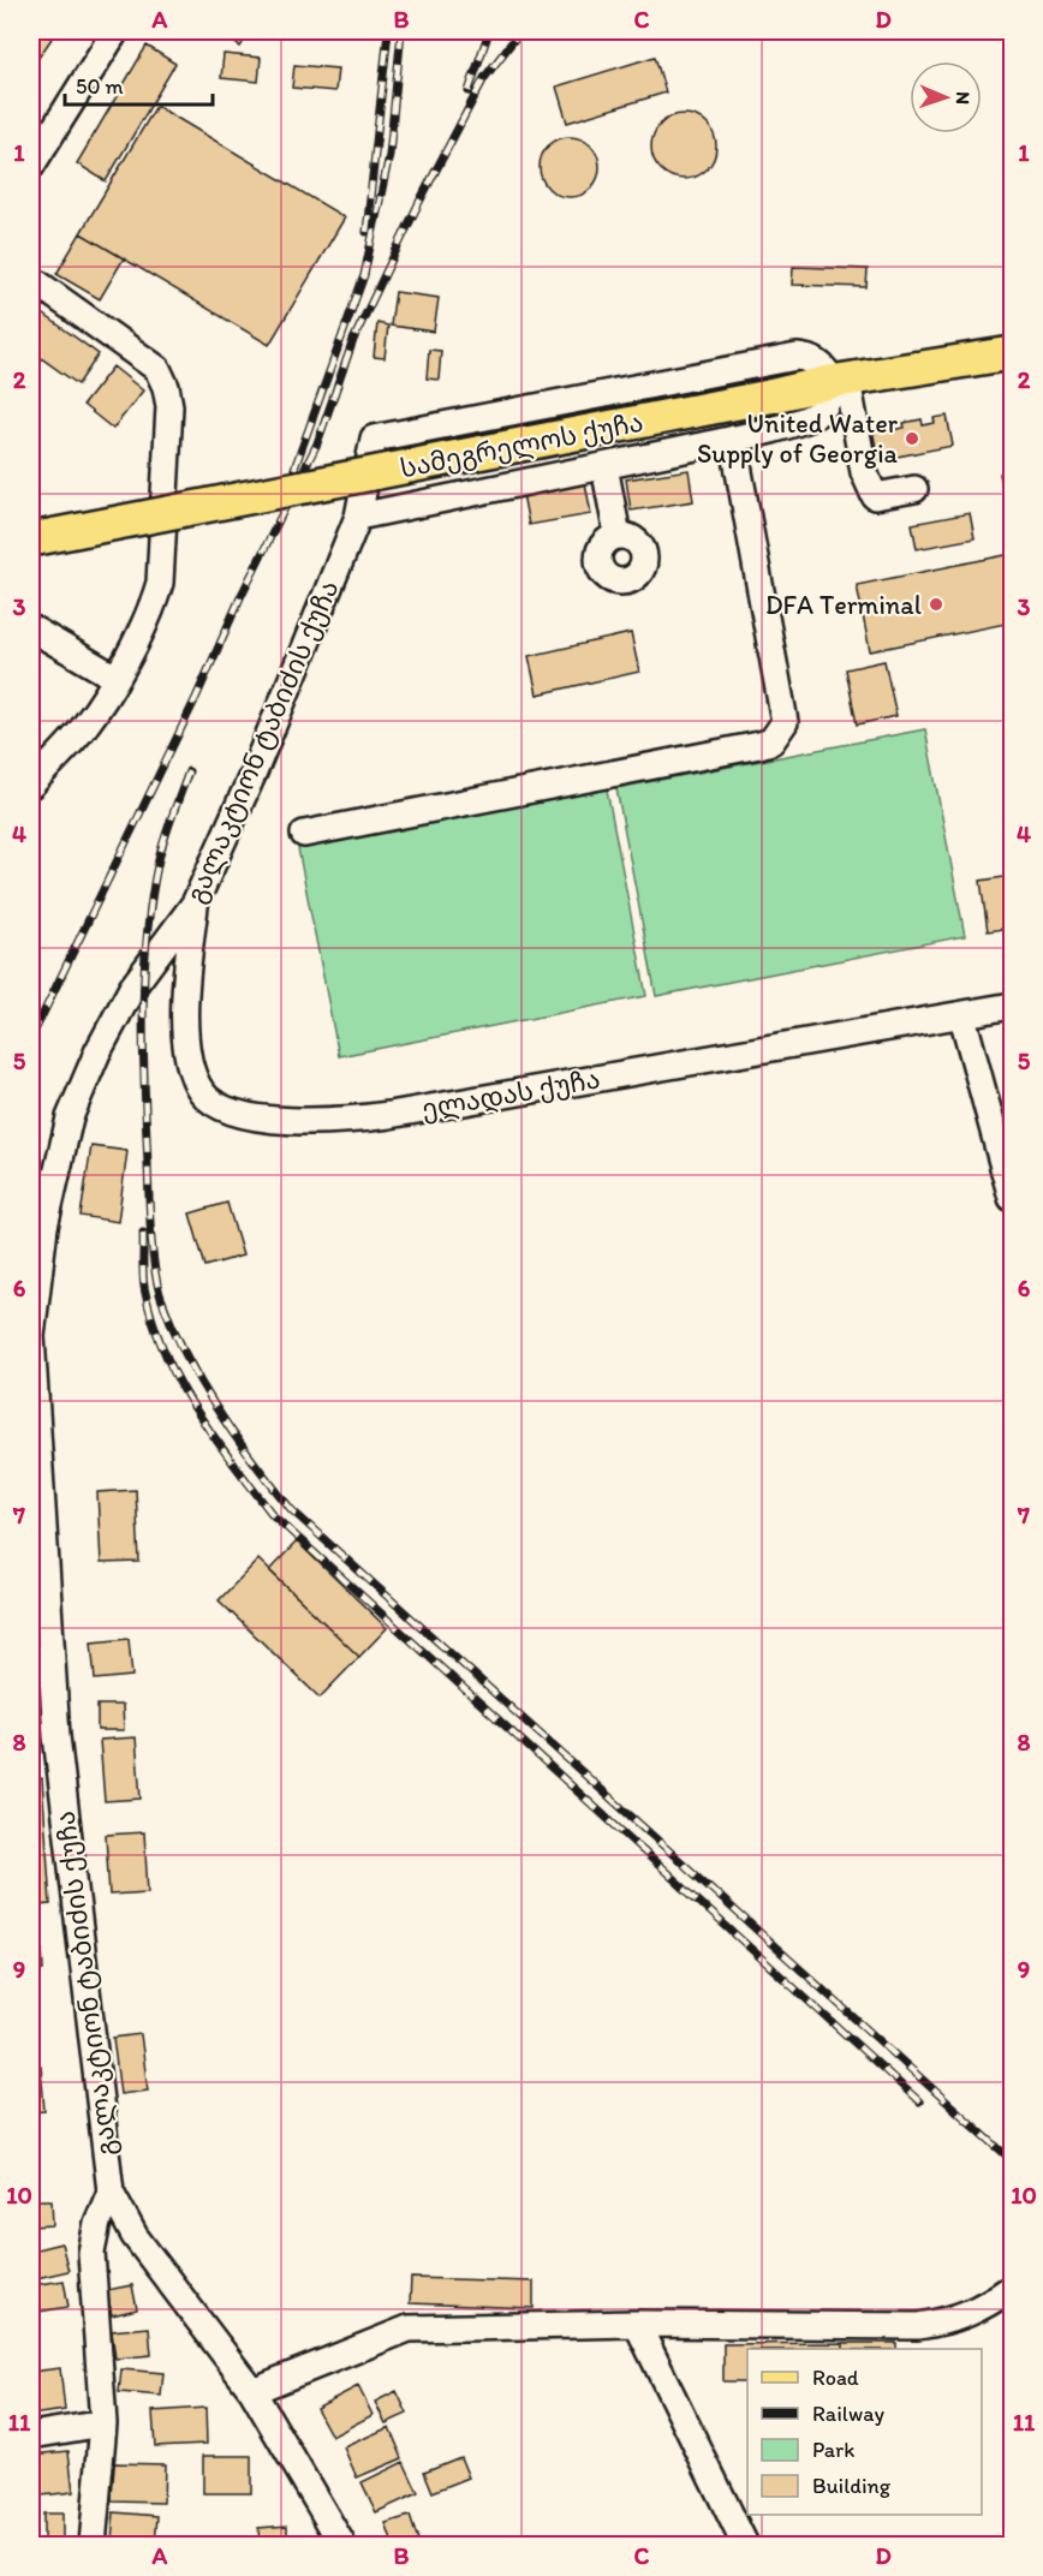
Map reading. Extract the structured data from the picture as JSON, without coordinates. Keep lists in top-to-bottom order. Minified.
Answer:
{"streets":{"main road":["სამეგრელოს ქუჩა"],"street":["გალაკტიონ ტაბიძის ქუჩა","ელადას ქუჩა"]},"crossings":[["სამეგრელოს ქუჩა","გალაკტიონ ტაბიძის ქუჩა"],["გალაკტიონ ტაბიძის ქუჩა","ელადას ქუჩა"]],"places":["United Water Supply of Georgia","DFA Terminal"],"legend":["Road","Railway","Park","Building"],"scale_bar":"50 m","north":"right","grid":{"columns":["A","B","C","D"],"rows":["1","2","3","4","5","6","7","8","9","10","11"]}}
